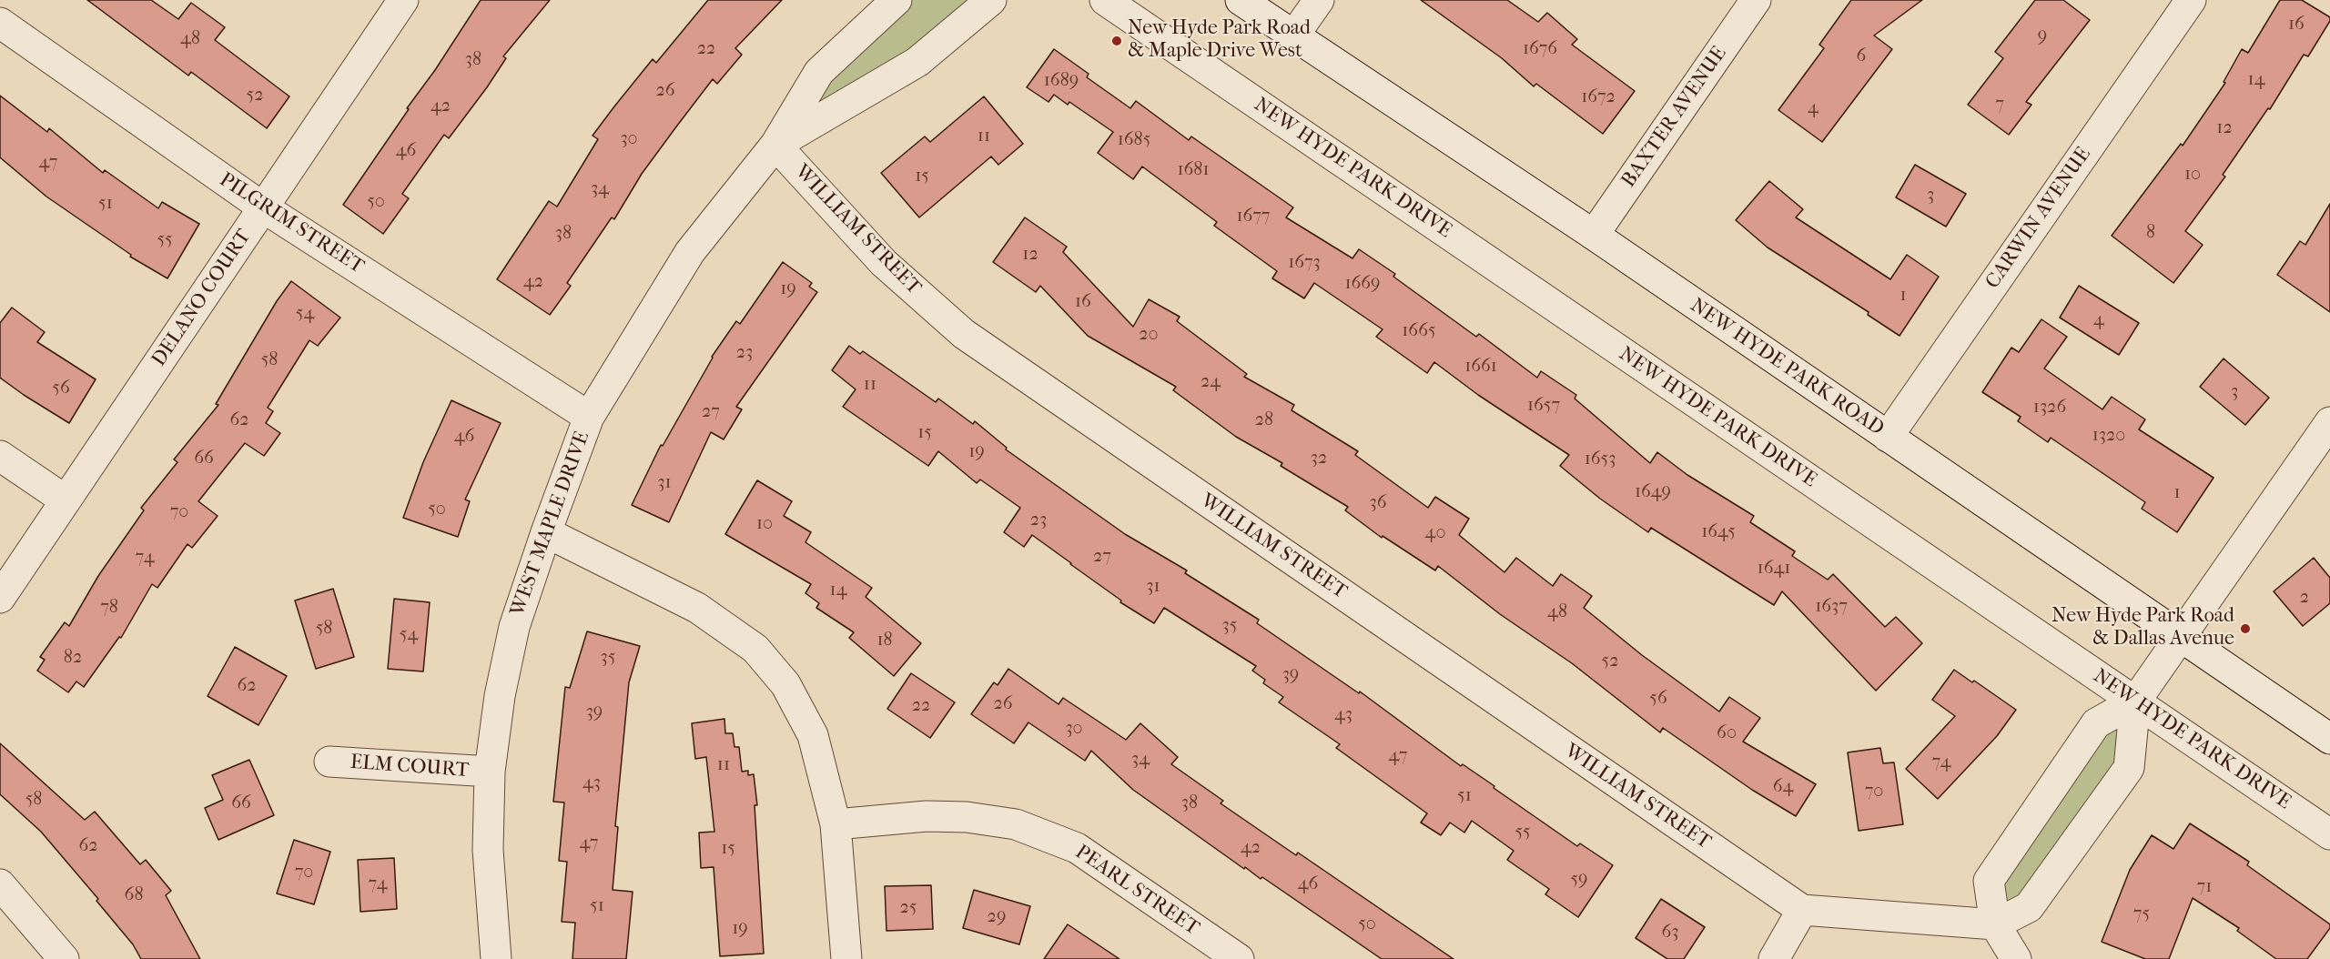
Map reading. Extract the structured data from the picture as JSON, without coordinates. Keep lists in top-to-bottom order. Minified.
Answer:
{"streets":{"street":["BAXTER AVENUE","NEW HYDE PARK DRIVE","CARWIN AVENUE","PILGRIM STREET","WILLIAM STREET","DELANO COURT","NEW HYDE PARK ROAD","WEST MAPLE DRIVE","ELM COURT","PEARL STREET"]},"crossings":[["BAXTER AVENUE","NEW HYDE PARK ROAD"],["CARWIN AVENUE","NEW HYDE PARK ROAD"],["PILGRIM STREET","DELANO COURT"],["PILGRIM STREET","WEST MAPLE DRIVE"],["WILLIAM STREET","WEST MAPLE DRIVE"],["WEST MAPLE DRIVE","ELM COURT"]],"places":["New Hyde Park Road & Maple Drive West","New Hyde Park Road & Dallas Avenue"],"house_numbers":["16","9","48","22","1676","6","38","14","1689","26","52","1672","7","42","4","12","11","30","1685","46","47","1681","10","15","34","3","50","51","1677","8","38","55","12","1673","42","1669","19","1","16","54","4","1665","20","23","58","1661","24","11","56","3","1657","1326","27","62","28","15","1320","46","19","66","32","1653","31","1649","1","36","50","70","23","10","1645","40","27","74","1641","31","14","2","1637","78","48","35","58","54","18","82","35","52","39","62","56","26","22","39","43","30","60","47","34","74","11","43","64","70","51","58","66","38","55","47","62","42","15","70","59","74","46","71","68","51","25","75","29","50","19","63"]}
